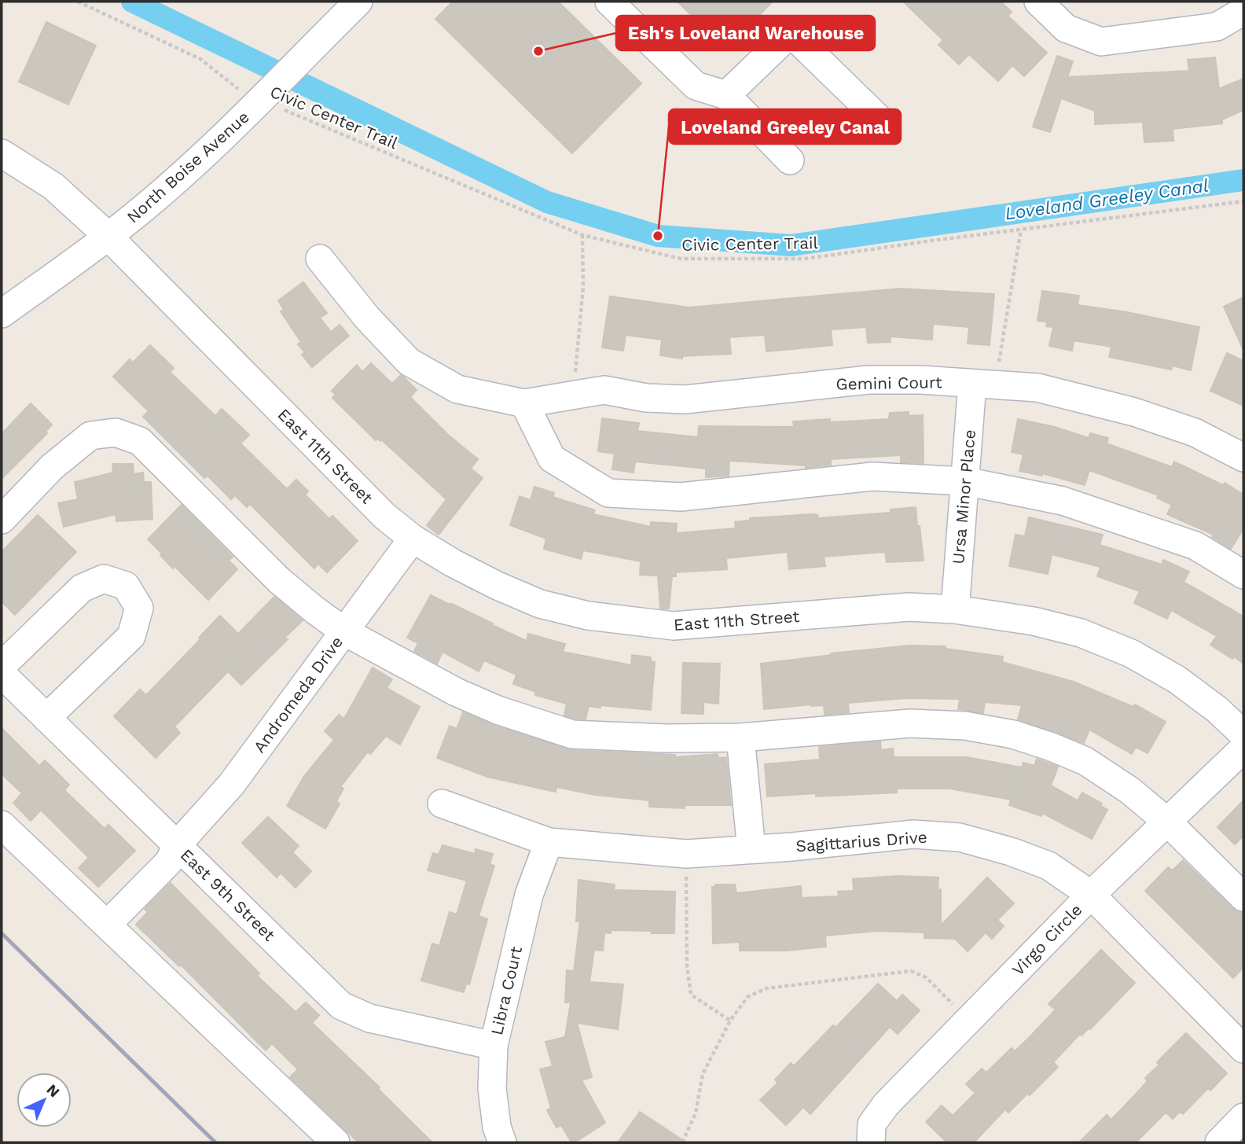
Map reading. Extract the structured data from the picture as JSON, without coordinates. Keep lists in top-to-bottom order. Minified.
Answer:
{"streets":{"street":["North Boise Avenue","Gemini Court","East 11th Street","Ursa Minor Place","Andromeda Drive","Sagittarius Drive","East 9th Street","Virgo Circle","Libra Court"],"path":["Civic Center Trail"]},"crossings":[["Civic Center Trail","North Boise Avenue"],["North Boise Avenue","East 11th Street"],["Gemini Court","Ursa Minor Place"],["East 11th Street","Ursa Minor Place"],["East 11th Street","Andromeda Drive"],["Andromeda Drive","East 9th Street"],["Sagittarius Drive","Virgo Circle"],["Sagittarius Drive","Libra Court"],["East 9th Street","Libra Court"]],"water":["Loveland Greeley Canal"],"places":["Esh's Loveland Warehouse","Loveland Greeley Canal"],"north":"top right"}
